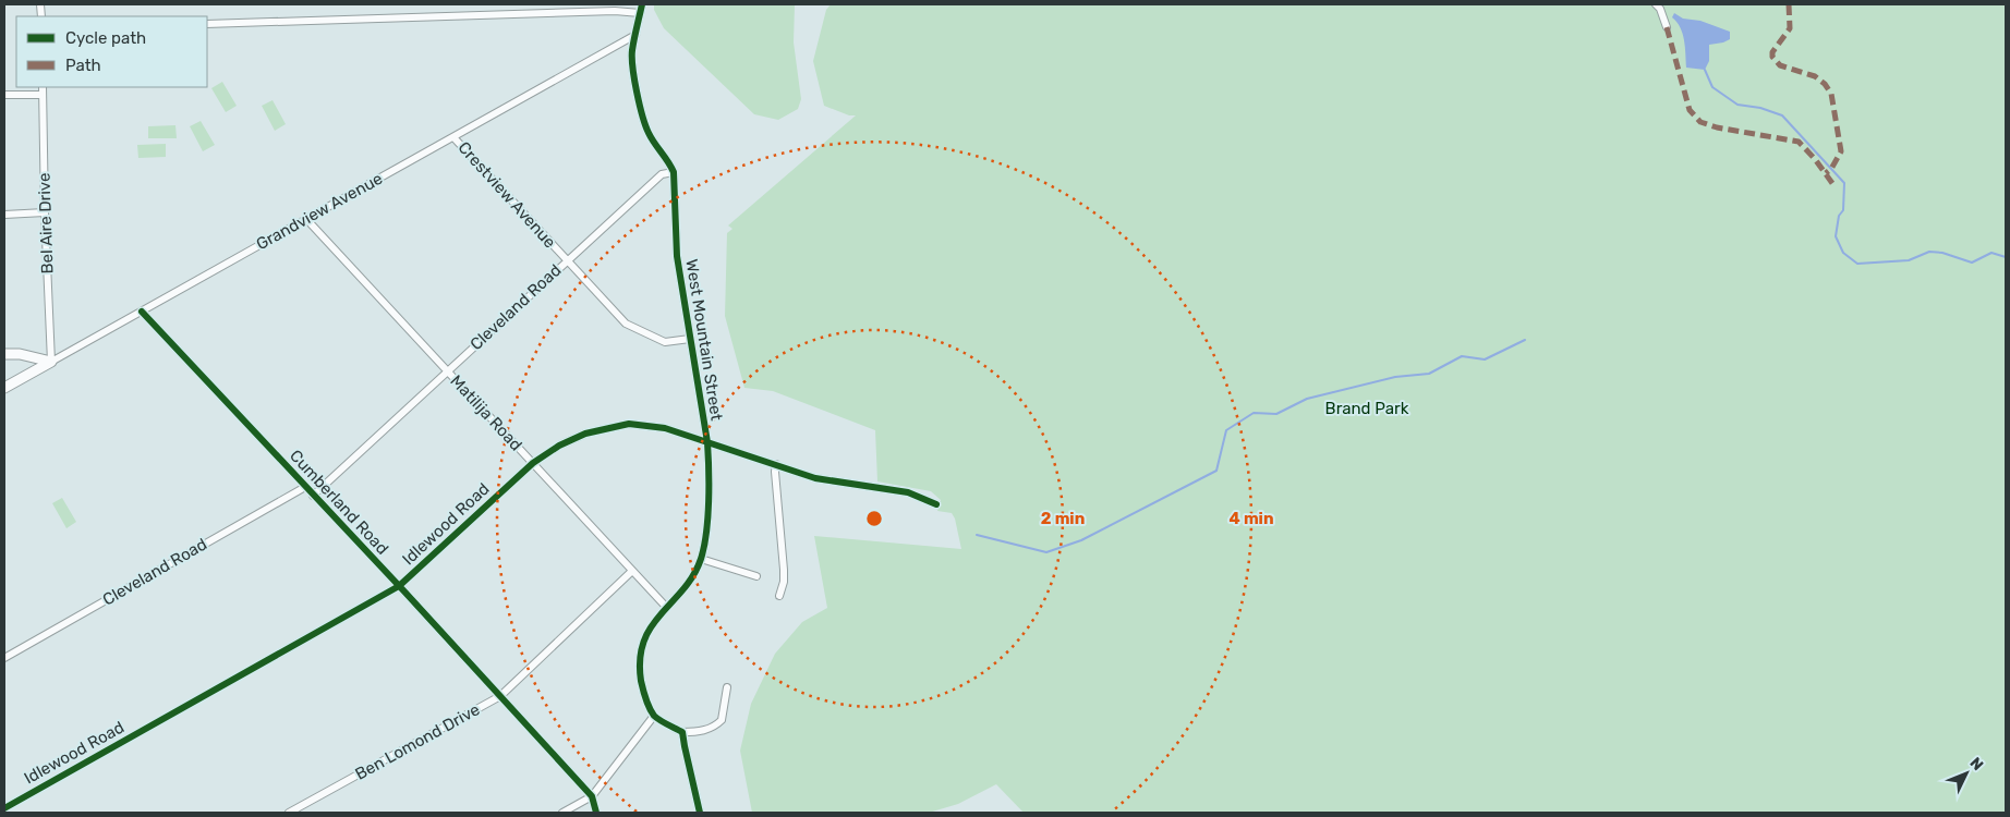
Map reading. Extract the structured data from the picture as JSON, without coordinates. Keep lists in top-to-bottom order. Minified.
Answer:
{"streets":{"street":["Crestview Avenue","Grandview Avenue","Bel Aire Drive","Cleveland Road","West Mountain Street","Matilija Road","Cumberland Road","Idlewood Road","Ben Lomond Drive"]},"crossings":[["Crestview Avenue","Grandview Avenue"],["Crestview Avenue","Cleveland Road"],["Crestview Avenue","West Mountain Street"],["Grandview Avenue","Bel Aire Drive"],["Grandview Avenue","West Mountain Street"],["Grandview Avenue","Matilija Road"],["Grandview Avenue","Cumberland Road"],["Cleveland Road","West Mountain Street"],["Cleveland Road","Matilija Road"],["Cleveland Road","Cumberland Road"],["West Mountain Street","Matilija Road"],["West Mountain Street","Idlewood Road"],["Matilija Road","Idlewood Road"],["Matilija Road","Ben Lomond Drive"],["Cumberland Road","Idlewood Road"],["Cumberland Road","Ben Lomond Drive"]],"parks":["Brand Park"],"legend":["Cycle path","Path"],"north":"top right","rings":["2 min","4 min"]}
